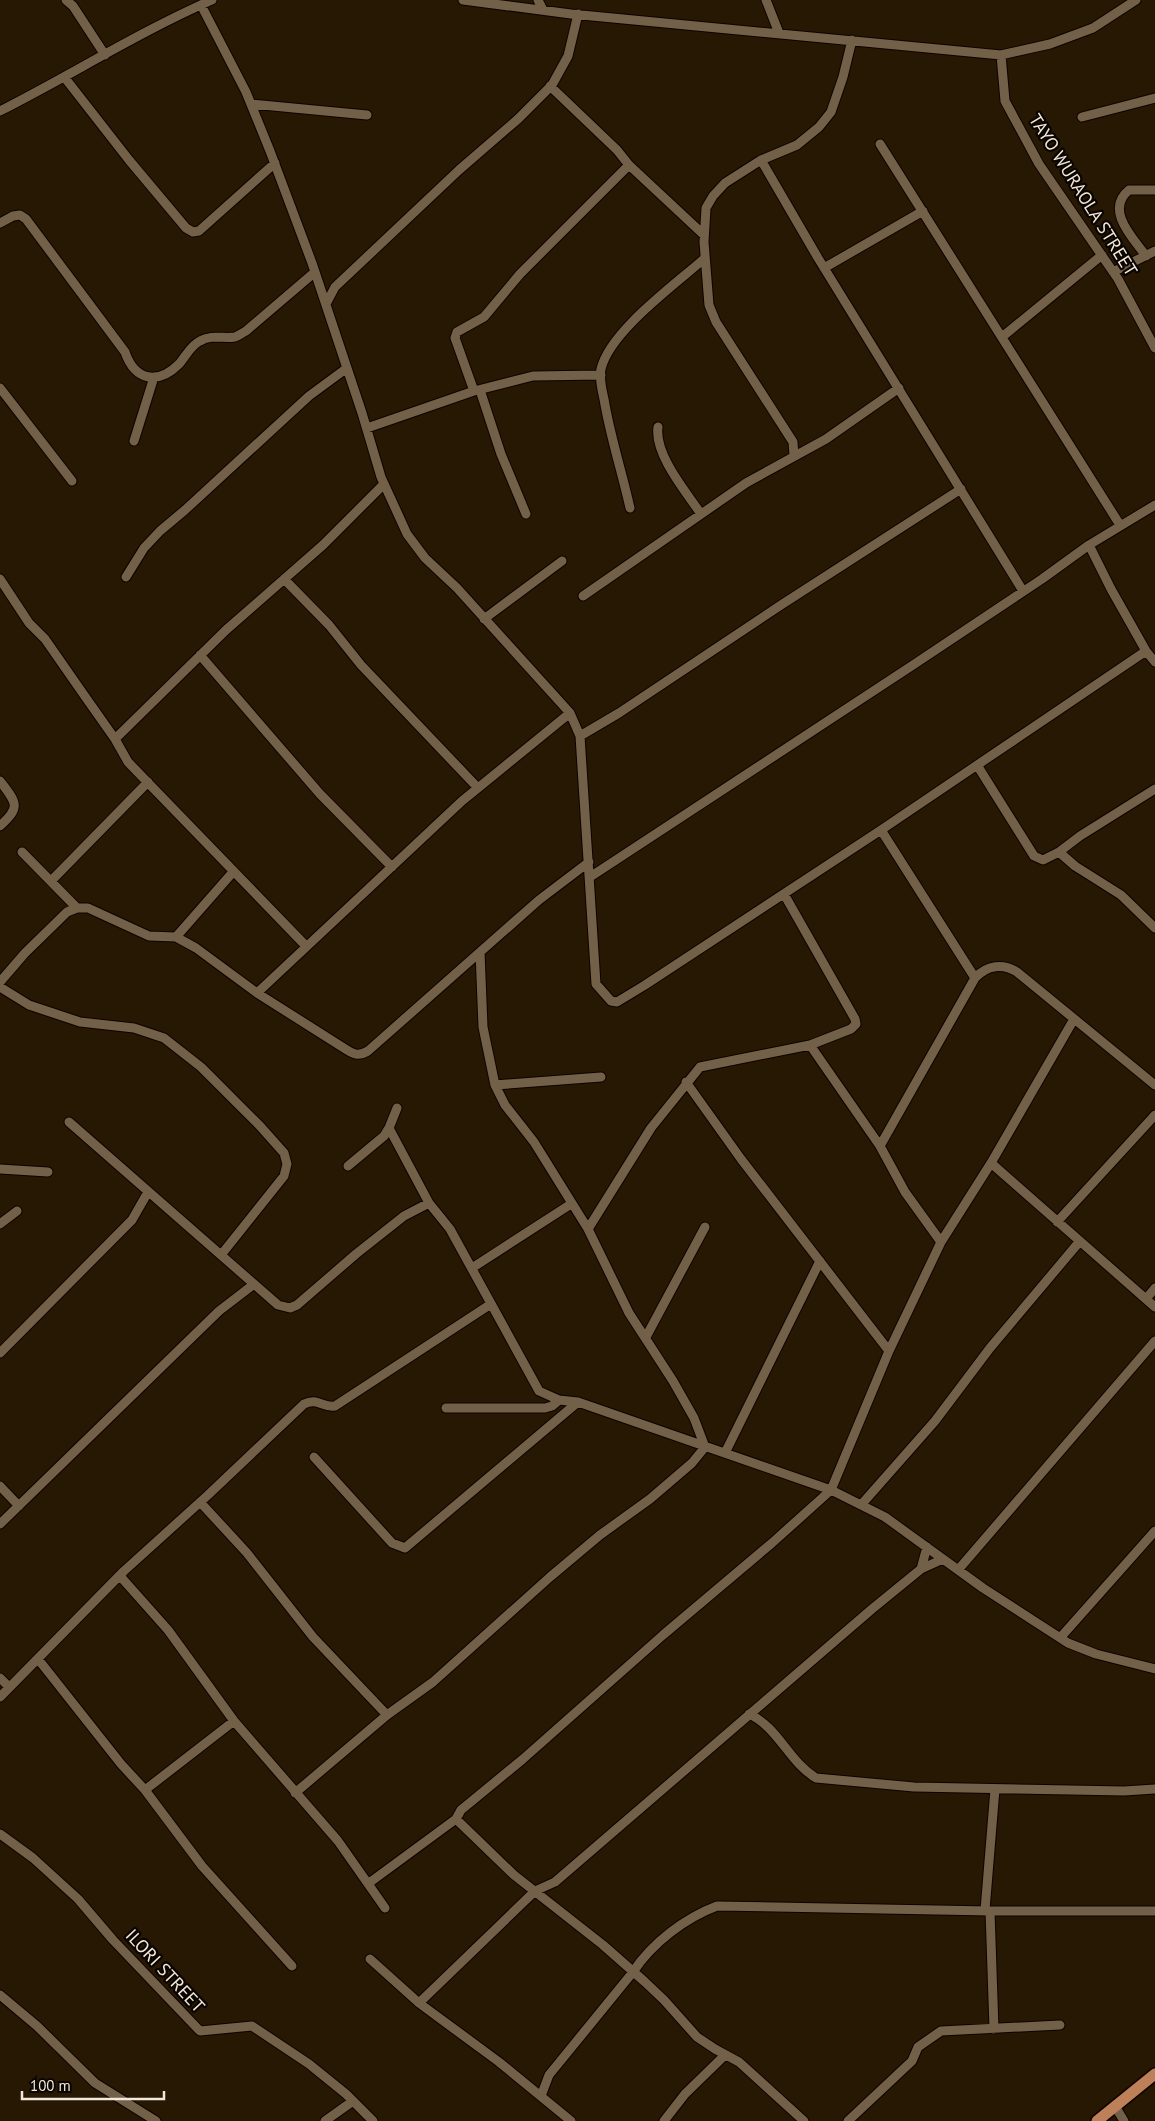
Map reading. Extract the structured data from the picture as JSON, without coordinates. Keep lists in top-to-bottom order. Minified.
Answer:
{"streets":{"street":["TAYO WURAOLA STREET","ILORI STREET"]},"scale_bar":"100 m"}
